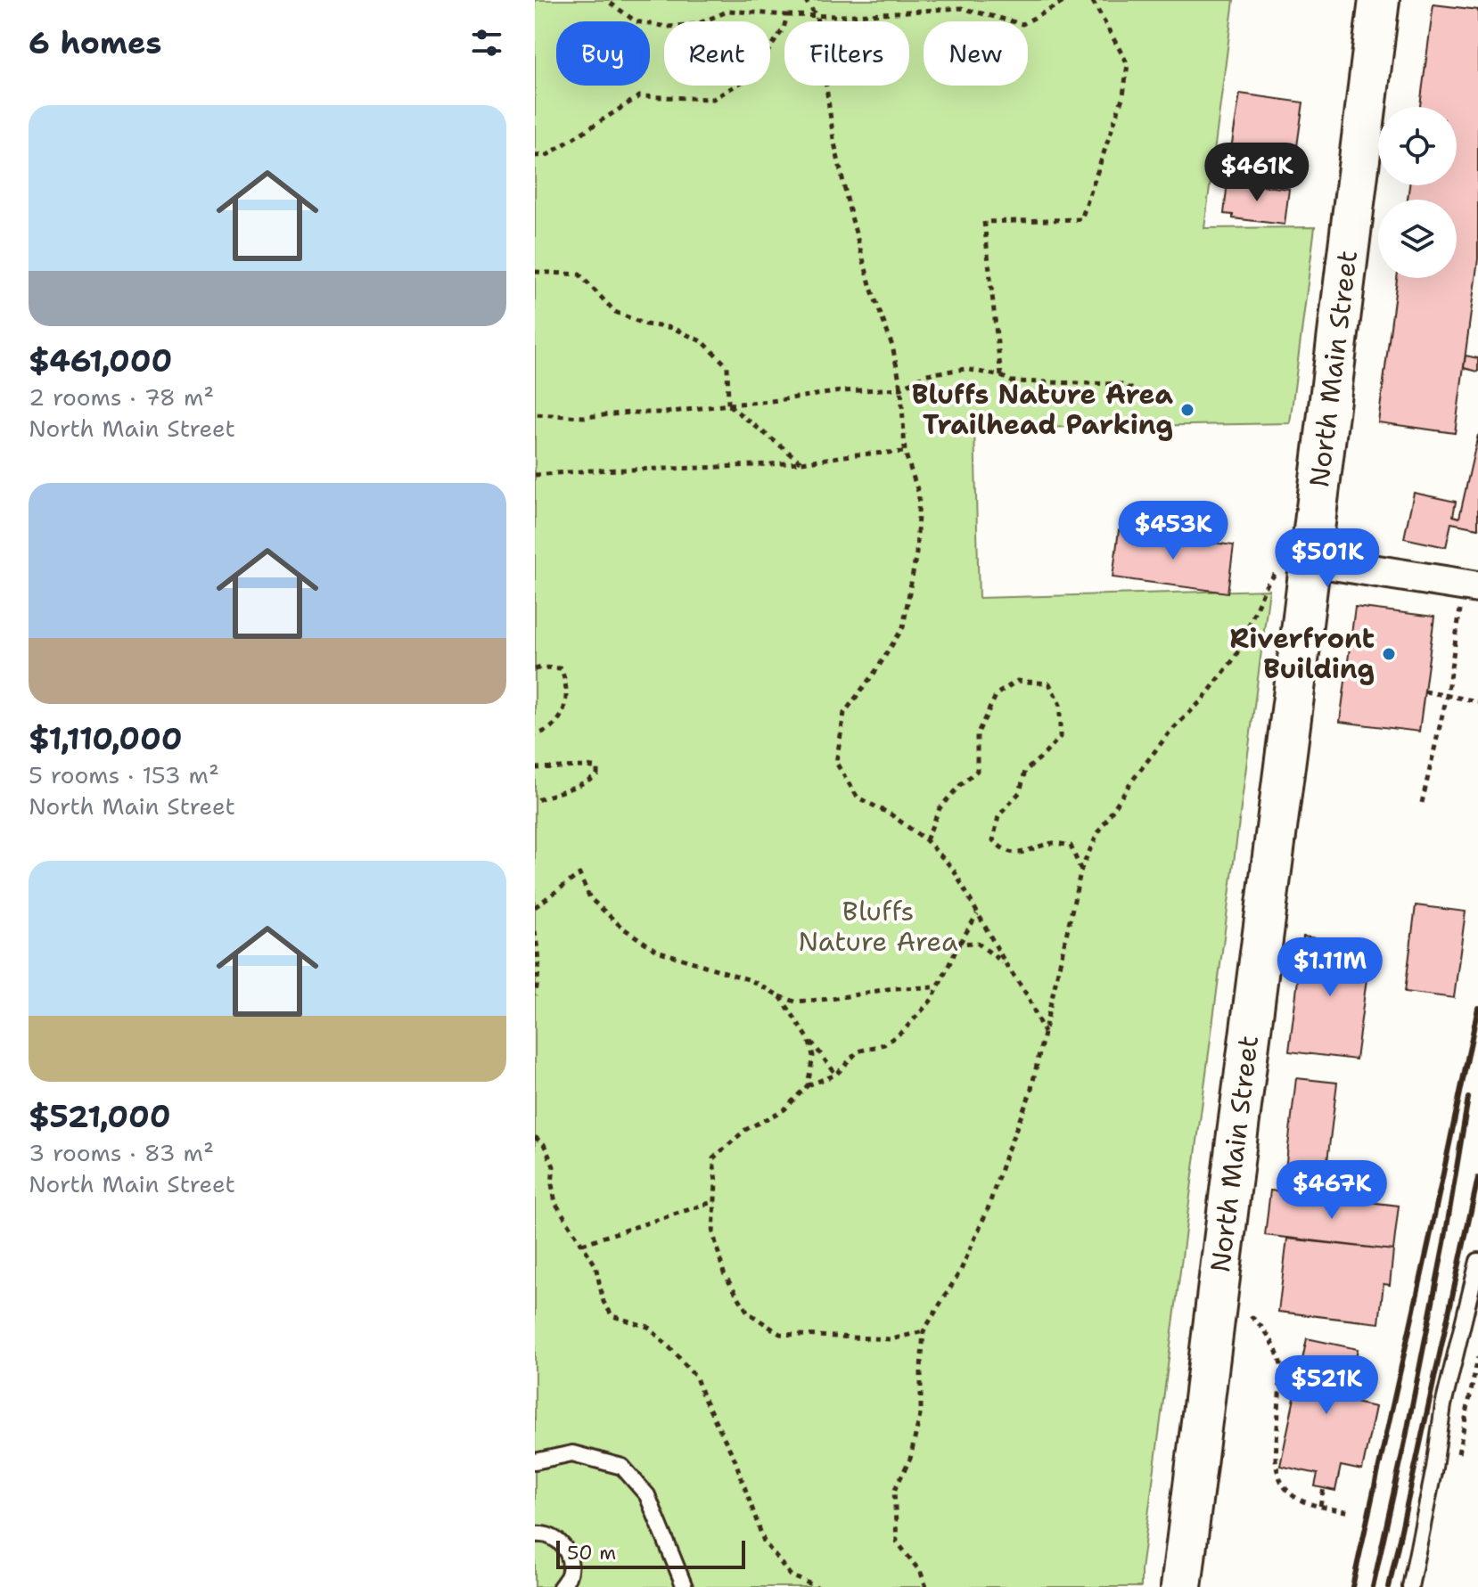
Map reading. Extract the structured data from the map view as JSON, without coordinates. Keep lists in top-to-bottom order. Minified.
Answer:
{"streets":{"main road":["North Main Street"]},"parks":["Bluffs Nature Area"],"places":["Bluffs Nature Area Trailhead Parking","Riverfront Building"],"scale_bar":"50 m","page":{"heading":"6 homes","chip":["Buy","Rent","Filters","New"],"list":[{"name":"$461,000","note":"2 rooms · 78 m² · North Main Street"},{"name":"$1,110,000","note":"5 rooms · 153 m² · North Main Street"},{"name":"$521,000","note":"3 rooms · 83 m² · North Main Street"}],"price":["$461K","$453K","$501K","$1.11M","$467K","$521K"],"scale":"50 m"}}
